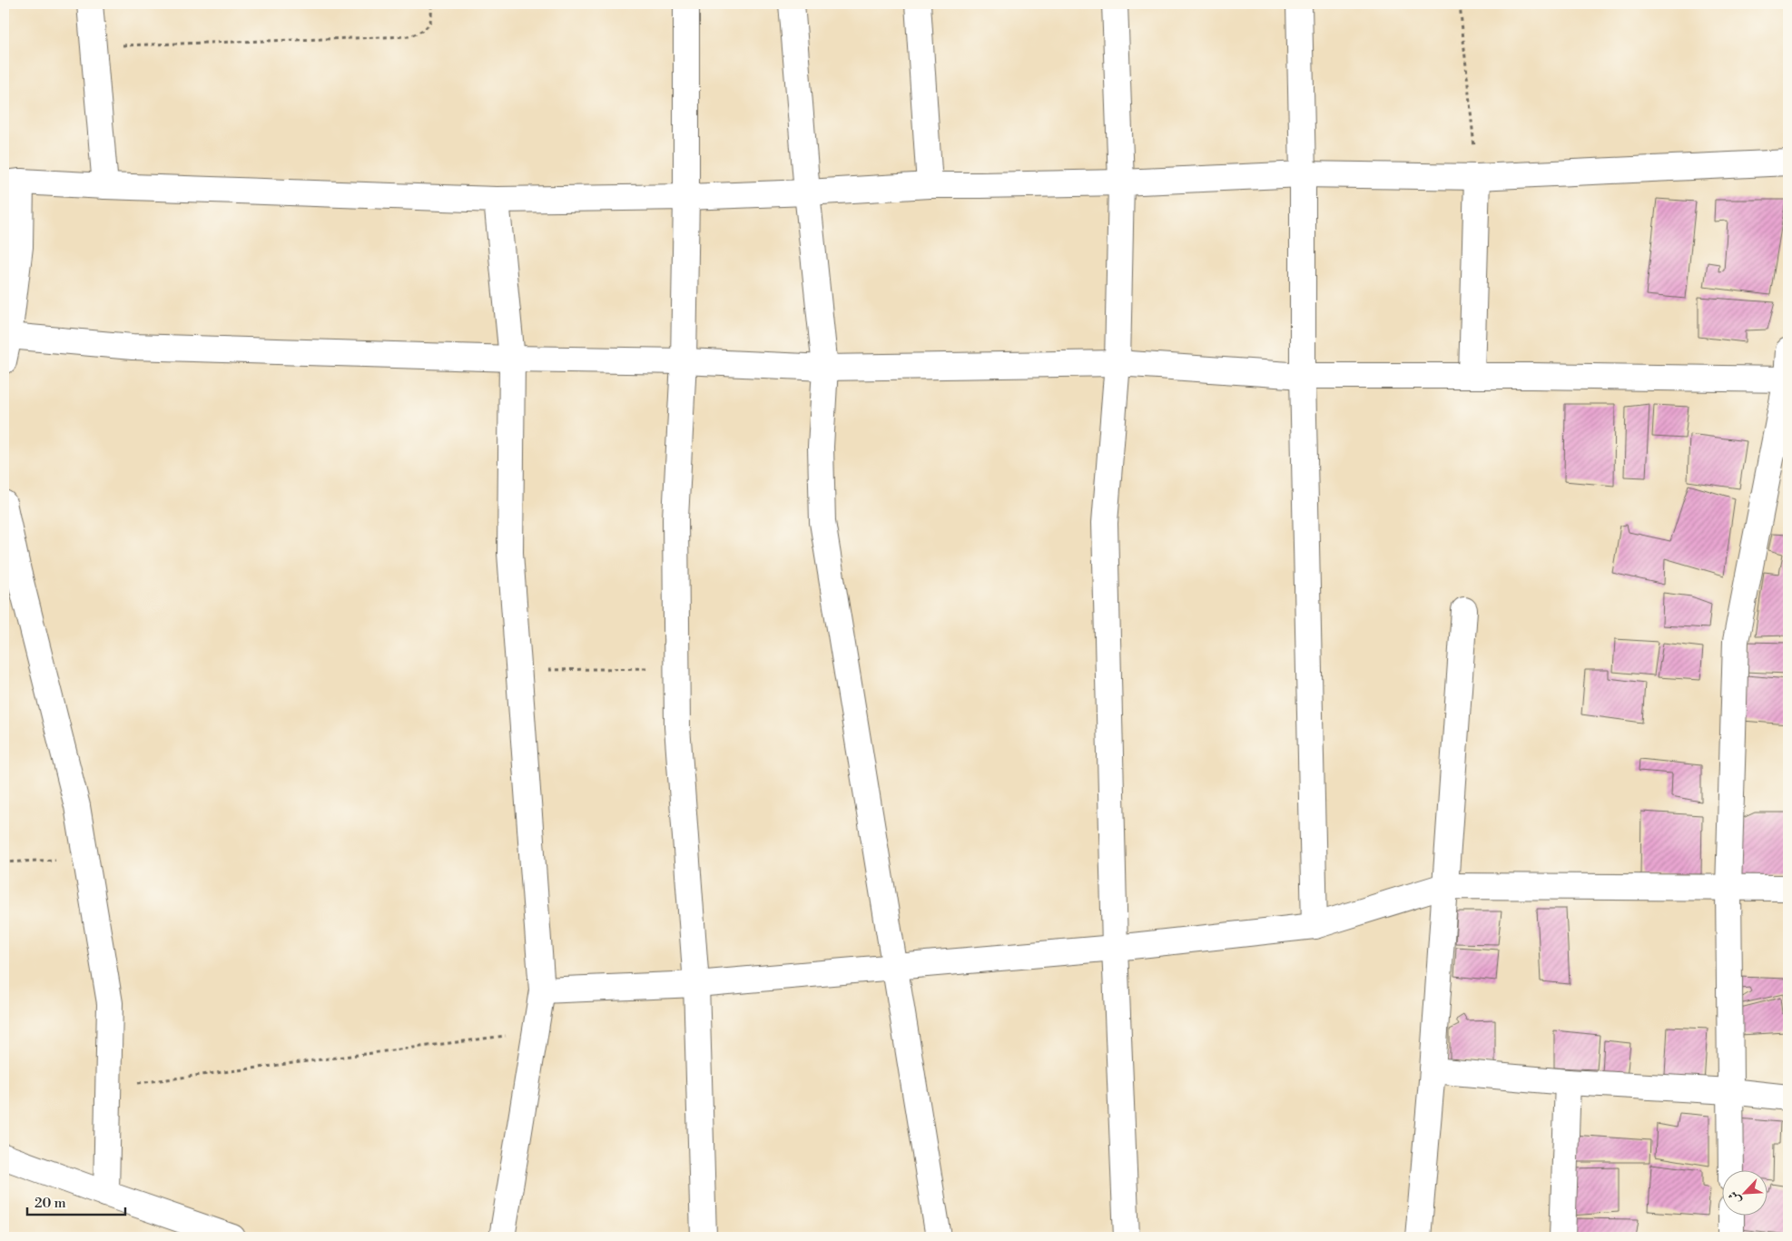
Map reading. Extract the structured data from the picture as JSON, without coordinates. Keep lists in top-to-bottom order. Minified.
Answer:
{"scale_bar":"20 m","north":"bottom left"}
